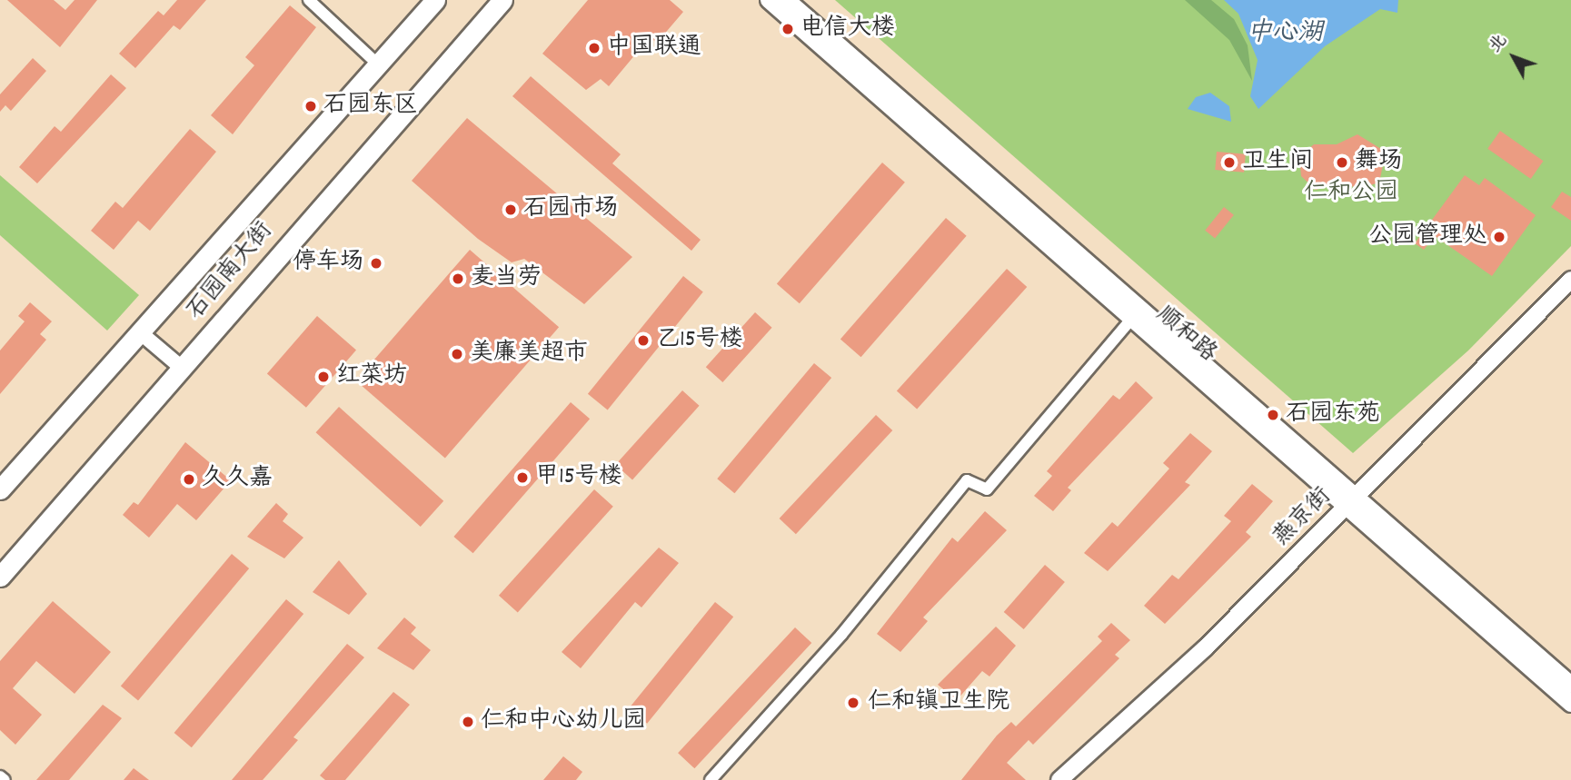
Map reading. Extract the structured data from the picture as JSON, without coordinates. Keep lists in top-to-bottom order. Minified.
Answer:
{"streets":{"main road":["石园南大街","顺和路","燕京街"]},"crossings":[["顺和路","燕京街"]],"water":["中心湖"],"parks":["仁和公园"],"places":["电信大楼","中国联通","石园东区","卫生间","舞场","石园市场","公园管理处","停车场","麦当劳","乙15号楼","美廉美超市","红菜坊","石园东苑","甲15号楼","久久嘉","仁和镇卫生院","仁和中心幼儿园"],"north":"top left"}
